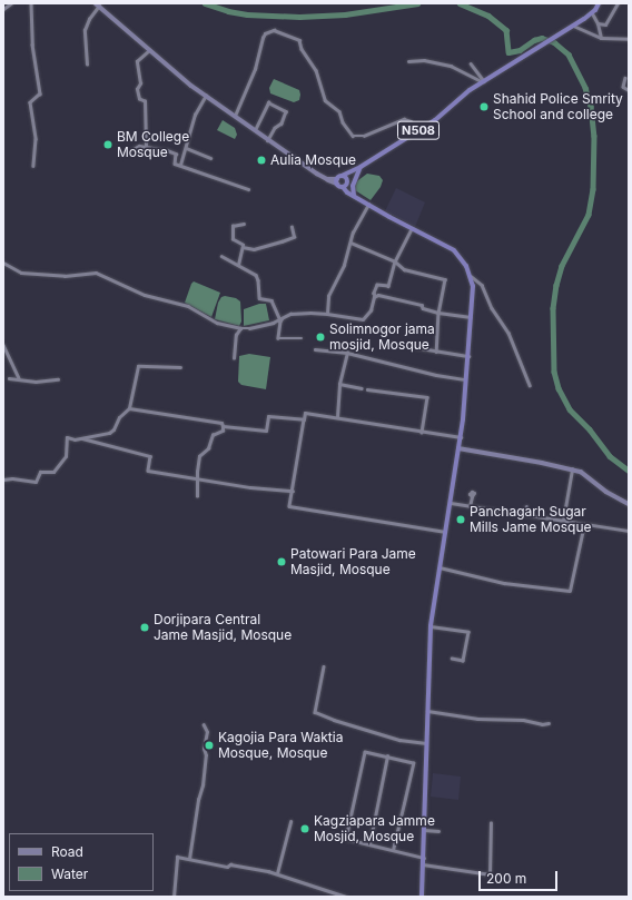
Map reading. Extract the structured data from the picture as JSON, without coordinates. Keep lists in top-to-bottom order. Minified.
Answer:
{"streets":{"highway":["N508"]},"places":["Shahid Police Smrity School and college","BM College Mosque","Aulia Mosque","Solimnogor jama mosjid, Mosque","Panchagarh Sugar Mills Jame Mosque","Patowari Para Jame Masjid, Mosque","Dorjipara Central Jame Masjid, Mosque","Kagojia Para Waktia Mosque, Mosque","Kagziapara Jamme Mosjid, Mosque"],"legend":["Road","Water"],"scale_bar":"200 m"}
